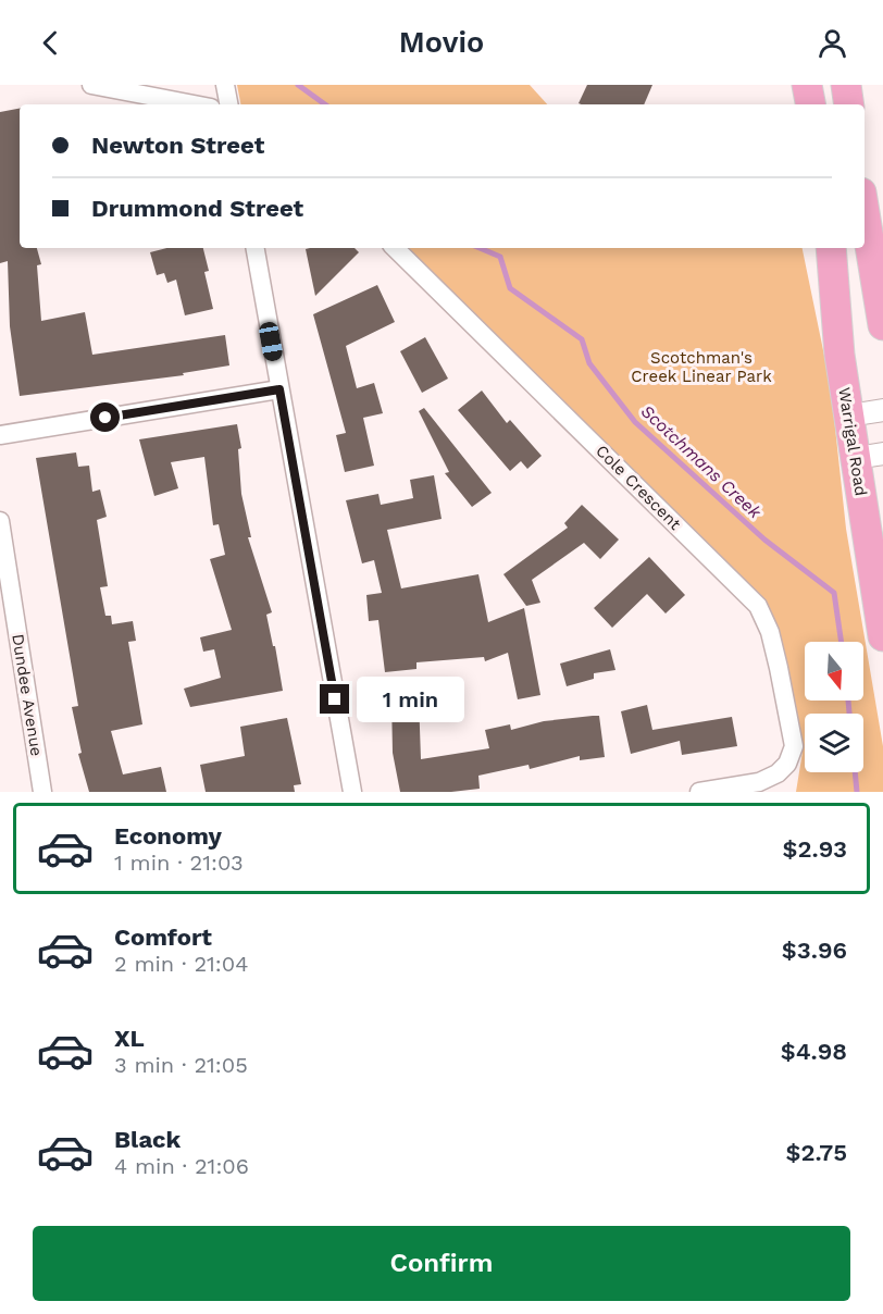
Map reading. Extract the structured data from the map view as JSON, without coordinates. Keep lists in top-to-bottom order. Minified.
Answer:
{"streets":{"highway":["Warrigal Road"],"street":["Cole Crescent","Dundee Avenue"]},"water":["Scotchmans Creek"],"parks":["Scotchman's Creek Linear Park"],"north":"bottom","page":{"header":"Movio","banner":["Newton Street","Drummond Street"],"bubble":"1 min","list":[{"name":"Economy","note":"1 min · 21:03","value":"$2.93"},{"name":"Comfort","note":"2 min · 21:04","value":"$3.96"},{"name":"XL","note":"3 min · 21:05","value":"$4.98"},{"name":"Black","note":"4 min · 21:06","value":"$2.75"}],"buttons":"Confirm"}}
